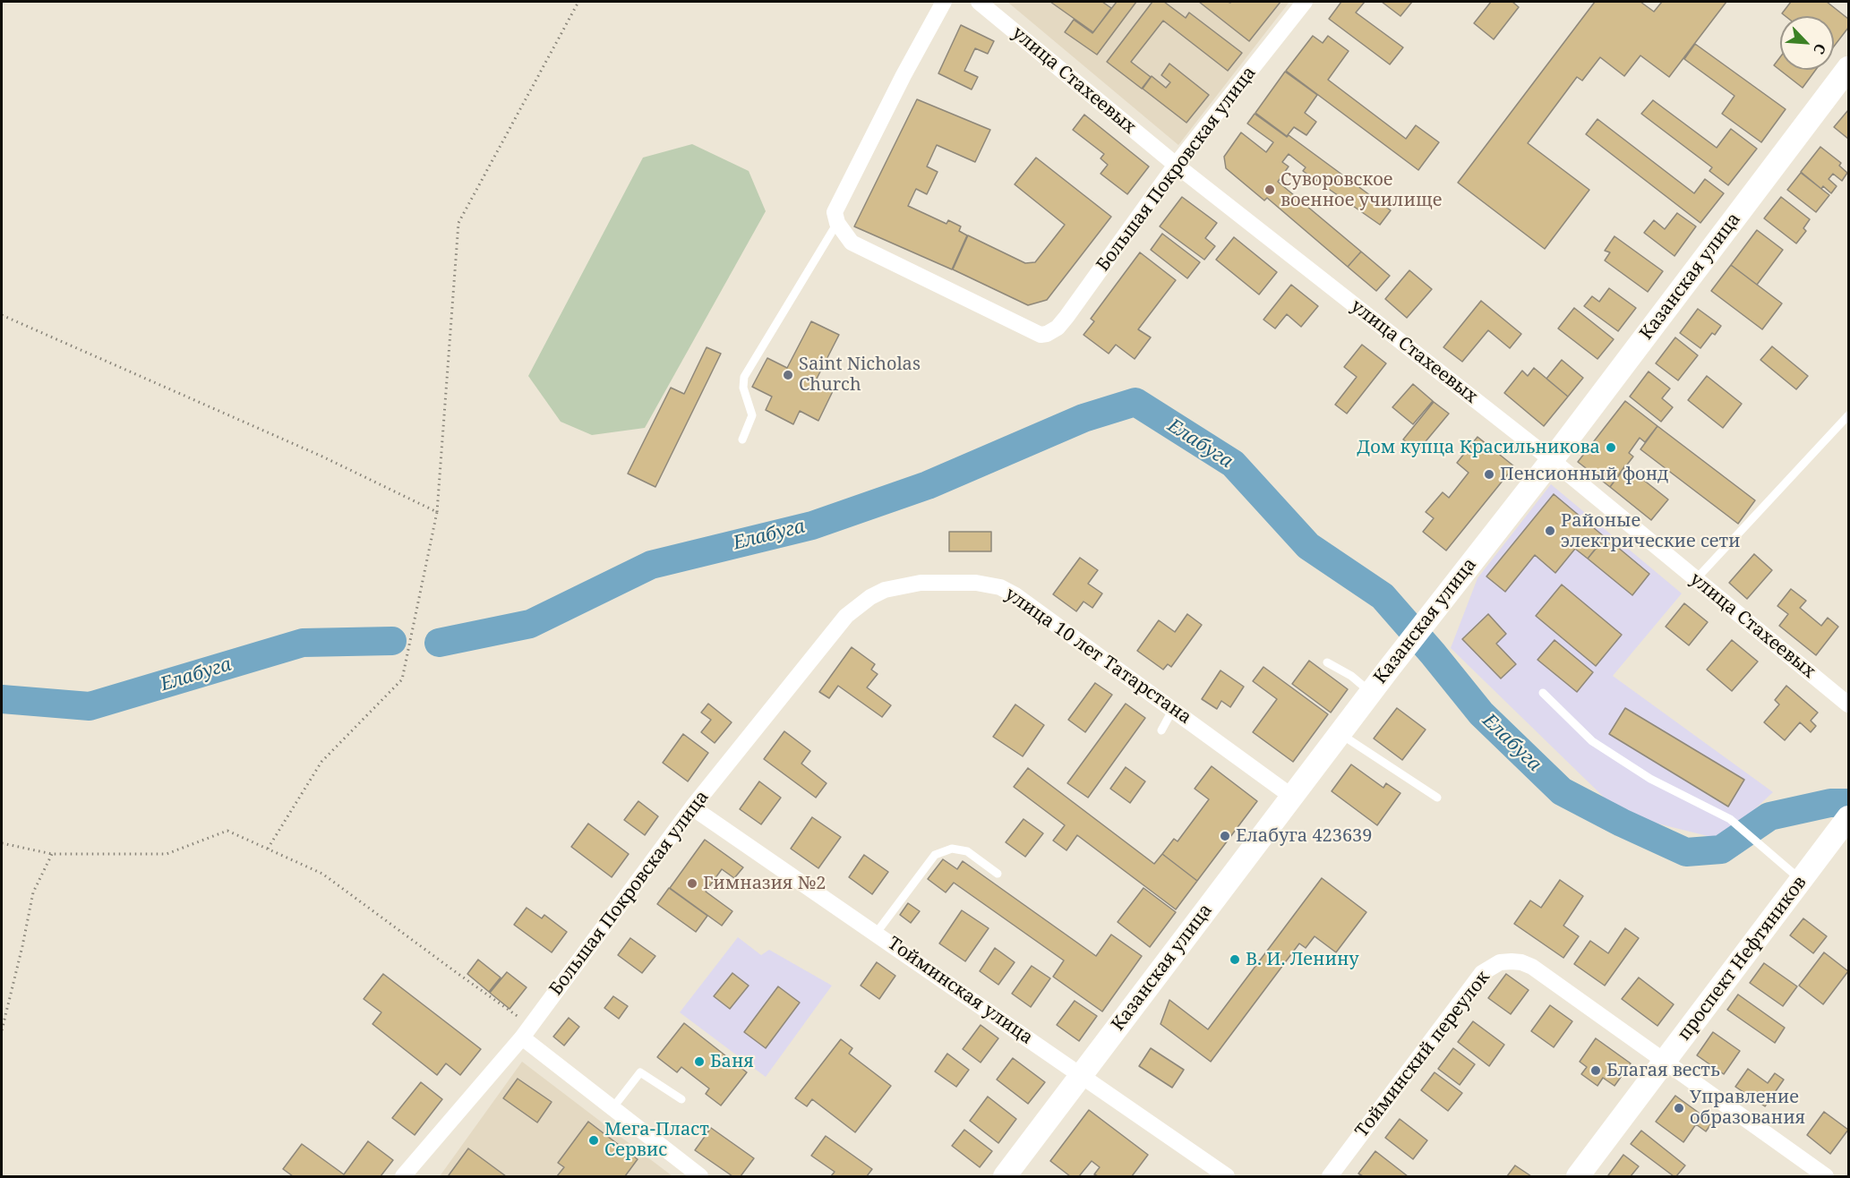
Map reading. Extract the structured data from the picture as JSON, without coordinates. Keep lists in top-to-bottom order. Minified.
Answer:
{"streets":{"street":["улица Стахеевых","Большая Покровская улица","Казанская улица","улица 10 лет Татарстана","проспект Нефтяников","Тойминская улица","Тойминский переулок"]},"crossings":[["улица Стахеевых","Большая Покровская улица"],["улица Стахеевых","Казанская улица"],["Большая Покровская улица","улица 10 лет Татарстана"],["Большая Покровская улица","Тойминская улица"],["Казанская улица","улица 10 лет Татарстана"],["Казанская улица","Тойминская улица"],["проспект Нефтяников","Тойминский переулок"]],"water":["Елабуга"],"places":["Суворовское военное училище","Saint Nicholas Church","Дом купца Красильникова","Пенсионный фонд","Районые электрические сети","Елабуга 423639","Гимназия №2","В. И. Ленину","Баня","Благая весть","Управление образования","Мега-Пласт Сервис"],"north":"bottom right"}
